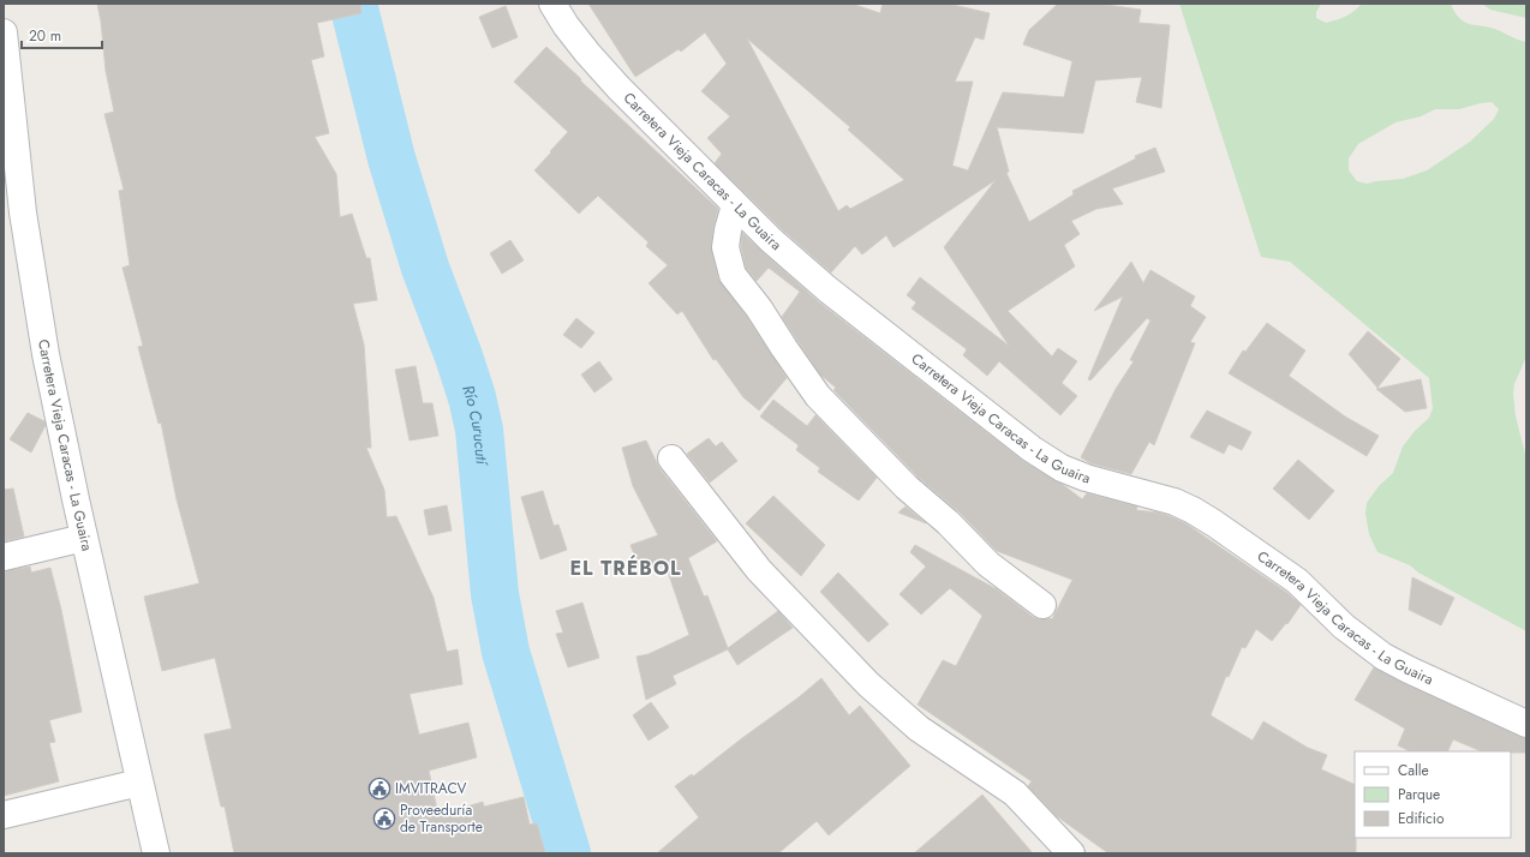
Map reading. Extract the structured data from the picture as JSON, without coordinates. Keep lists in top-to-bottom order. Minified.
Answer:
{"streets":{"main road":["Carretera Vieja Caracas - La Guaira"]},"districts":["EL TRÉBOL"],"water":["Río Curucutí"],"places":{"public building":["IMVITRACV","Proveeduría de Transporte"]},"legend":["Calle","Parque","Edificio"],"scale_bar":"20 m"}
